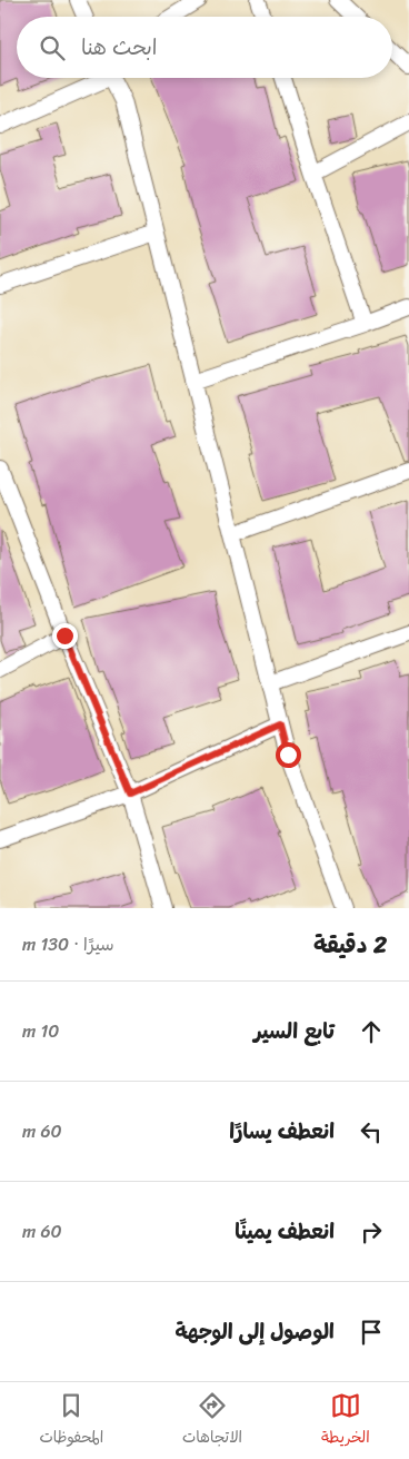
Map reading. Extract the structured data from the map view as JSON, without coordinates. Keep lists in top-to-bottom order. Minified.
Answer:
{"page":{"search":"ابحث هنا","heading":["2 دقيقة","سيرًا · 130 m"],"list":[["تابع السير","10 m"],["انعطف يسارًا","60 m"],["انعطف يمينًا","60 m"],"الوصول إلى الوجهة"],"nav":["الخريطة","الاتجاهات","المحفوظات"]}}
